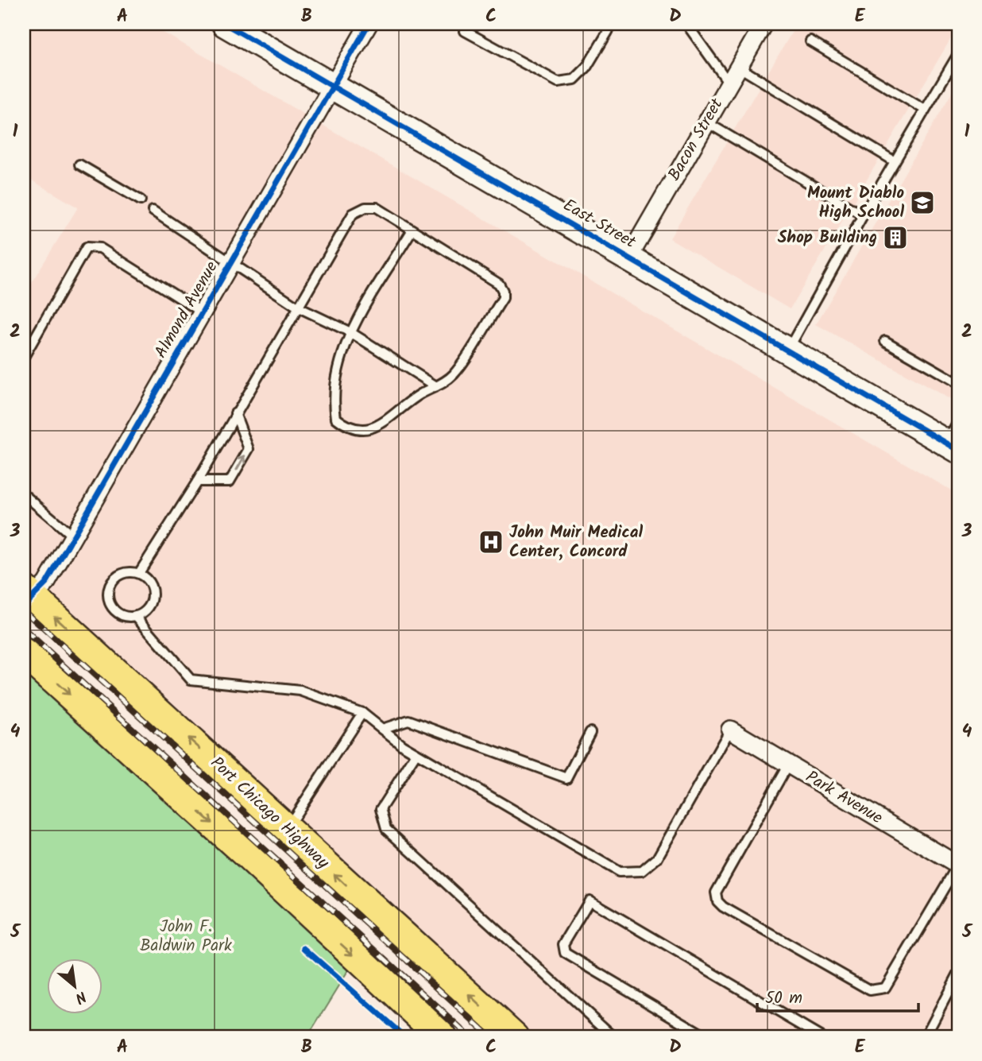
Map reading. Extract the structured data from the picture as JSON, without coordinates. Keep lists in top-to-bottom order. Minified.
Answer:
{"streets":{"main road":["Port Chicago Highway"],"street":["Bacon Street","East Street","Almond Avenue","Park Avenue"]},"crossings":[["Bacon Street","East Street"],["East Street","Almond Avenue"],["Almond Avenue","Port Chicago Highway"]],"parks":["John F. Baldwin Park"],"places":{"school or university":["Mount Diablo High School"],"building":["Shop Building"],"hospital":["John Muir Medical Center, Concord"]},"scale_bar":"50 m","north":"bottom right","grid":{"columns":["A","B","C","D","E"],"rows":["1","2","3","4","5"]}}
